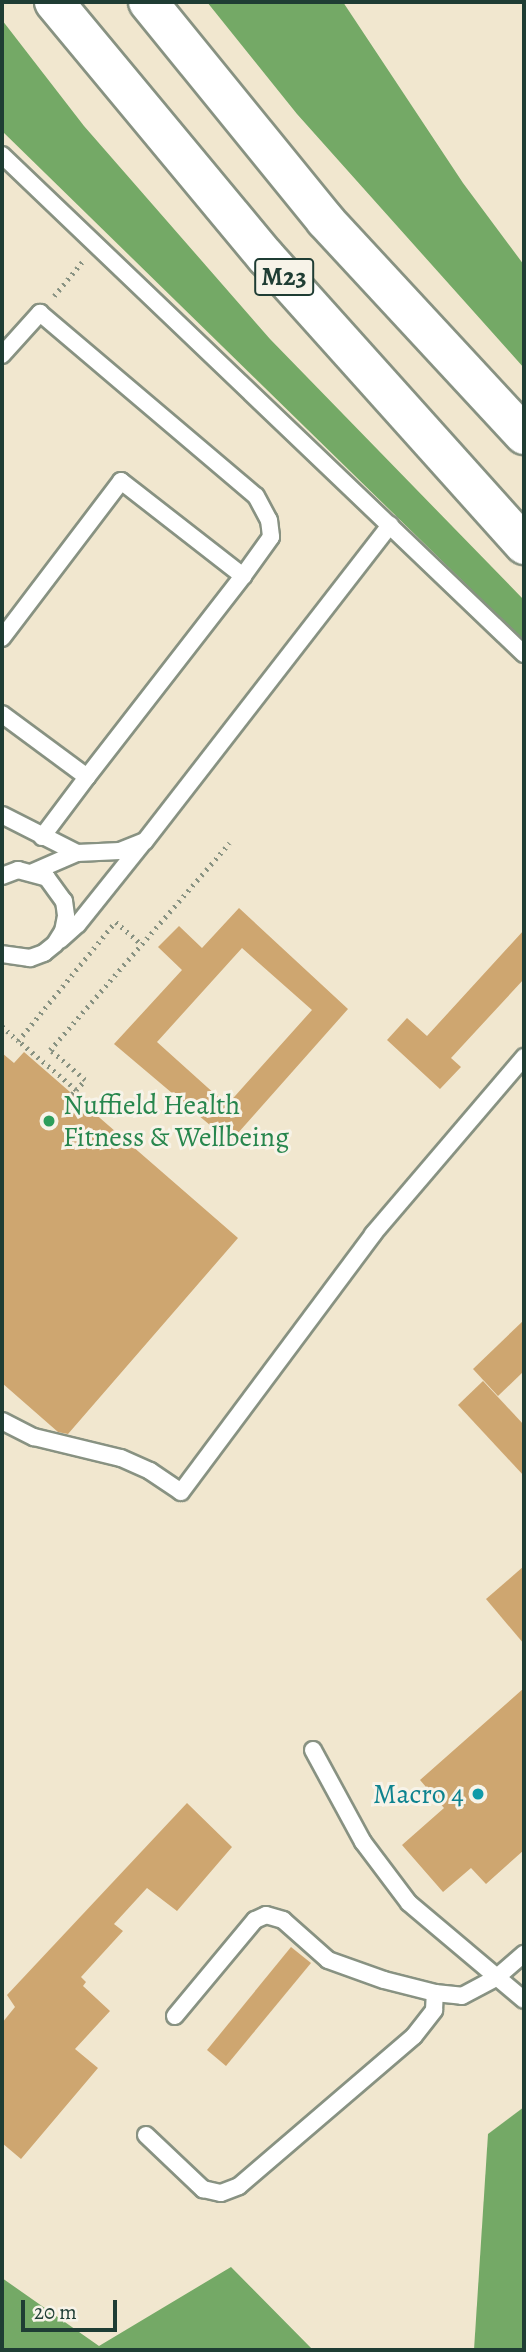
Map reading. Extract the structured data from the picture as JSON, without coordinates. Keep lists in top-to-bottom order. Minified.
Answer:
{"streets":{"highway":["M23"]},"places":["Nuffield Health Fitness & Wellbeing","Macro 4"],"scale_bar":"20 m"}
